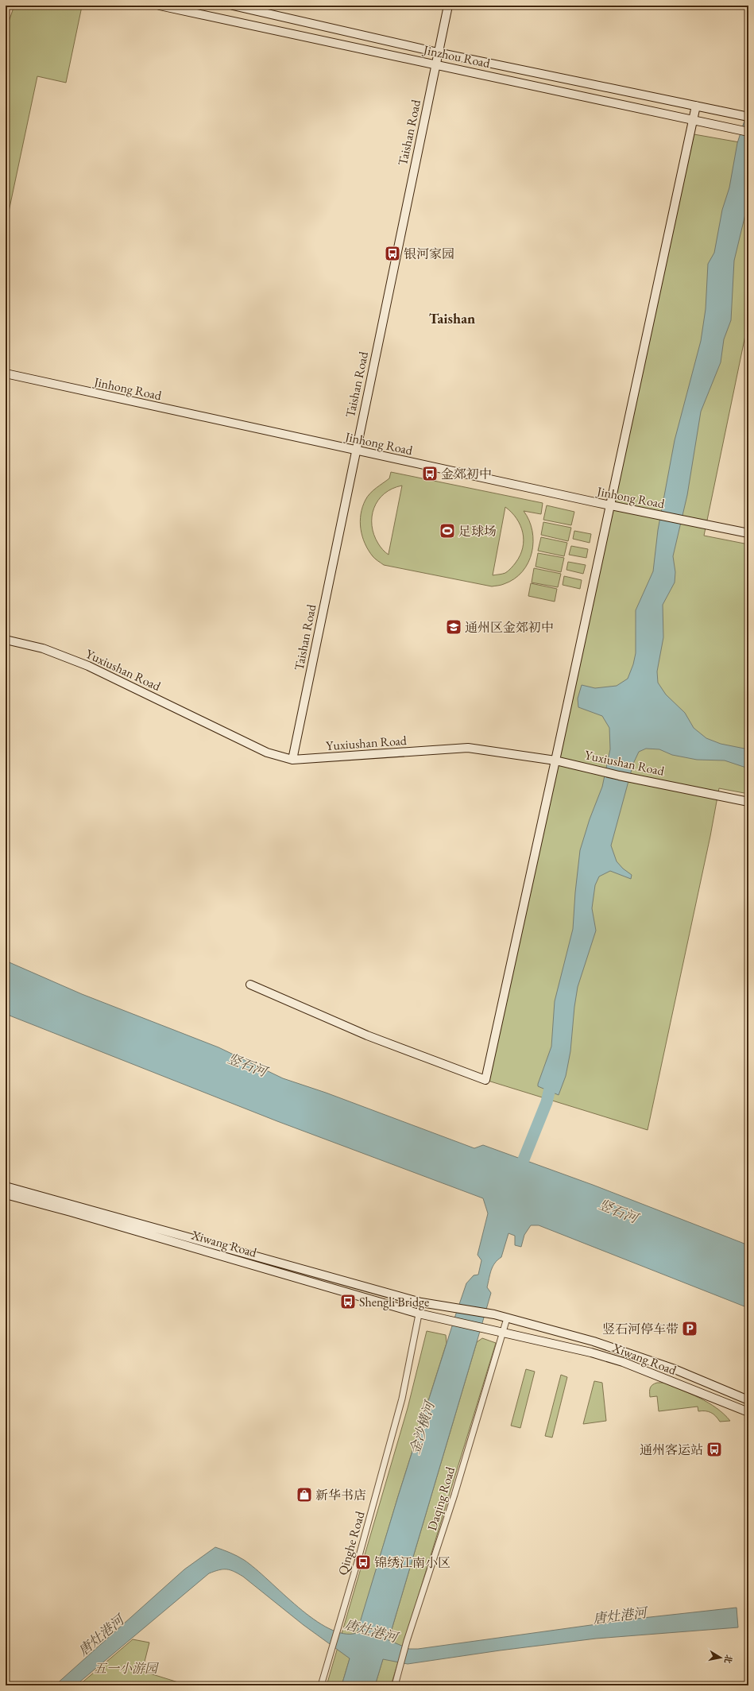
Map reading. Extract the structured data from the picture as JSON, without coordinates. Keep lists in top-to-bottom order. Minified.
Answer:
{"streets":{"street":["Jinzhou Road","Taishan Road","Jinhong Road","Yuxiushan Road","Xiwang Road","Daqing Road","Qinghe Road"]},"crossings":[["Jinzhou Road","Taishan Road"],["Taishan Road","Jinhong Road"],["Taishan Road","Yuxiushan Road"],["Xiwang Road","Daqing Road"],["Xiwang Road","Qinghe Road"]],"districts":["Taishan"],"water":["竖石河","金沙横河","唐灶港河"],"parks":["五一小游园"],"places":{"bus stop":["银河家园","金郊初中","Shengli Bridge","通州客运站","锦绣江南小区"],"sports":["足球场"],"school or university":["通州区金郊初中"],"parking":["竖石河停车带"],"shop":["新华书店"]},"north":"right"}
